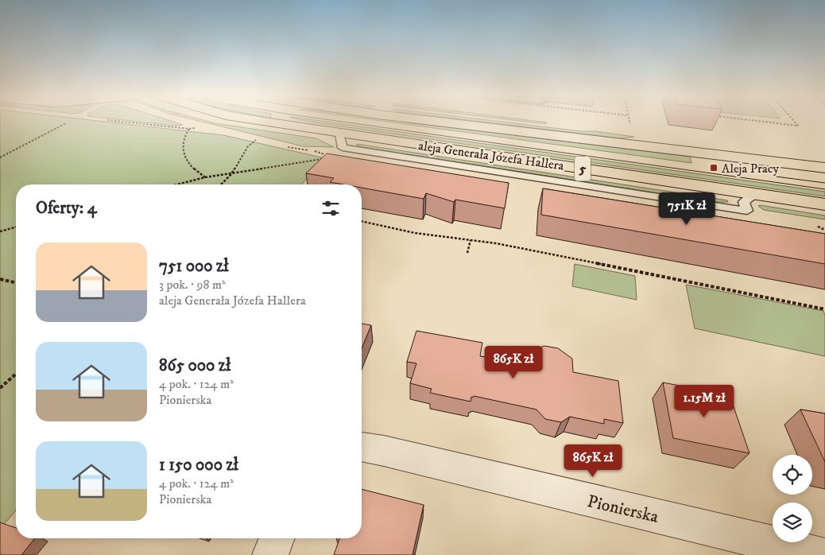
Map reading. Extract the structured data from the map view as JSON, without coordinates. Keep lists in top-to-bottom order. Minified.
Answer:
{"streets":{"main road":["aleja Generała Józefa Hallera","5"],"street":["Pionierska"]},"places":{"transit":["Aleja Pracy"]},"page":{"heading":"Oferty: 4","price":["751K zł","865K zł","1.15M zł","865K zł"],"list":[{"name":"751 000 zł","note":"3 pok. · 98 m² · aleja Generała Józefa Hallera"},{"name":"865 000 zł","note":"4 pok. · 124 m² · Pionierska"},{"name":"1 150 000 zł","note":"4 pok. · 124 m² · Pionierska"}]}}
